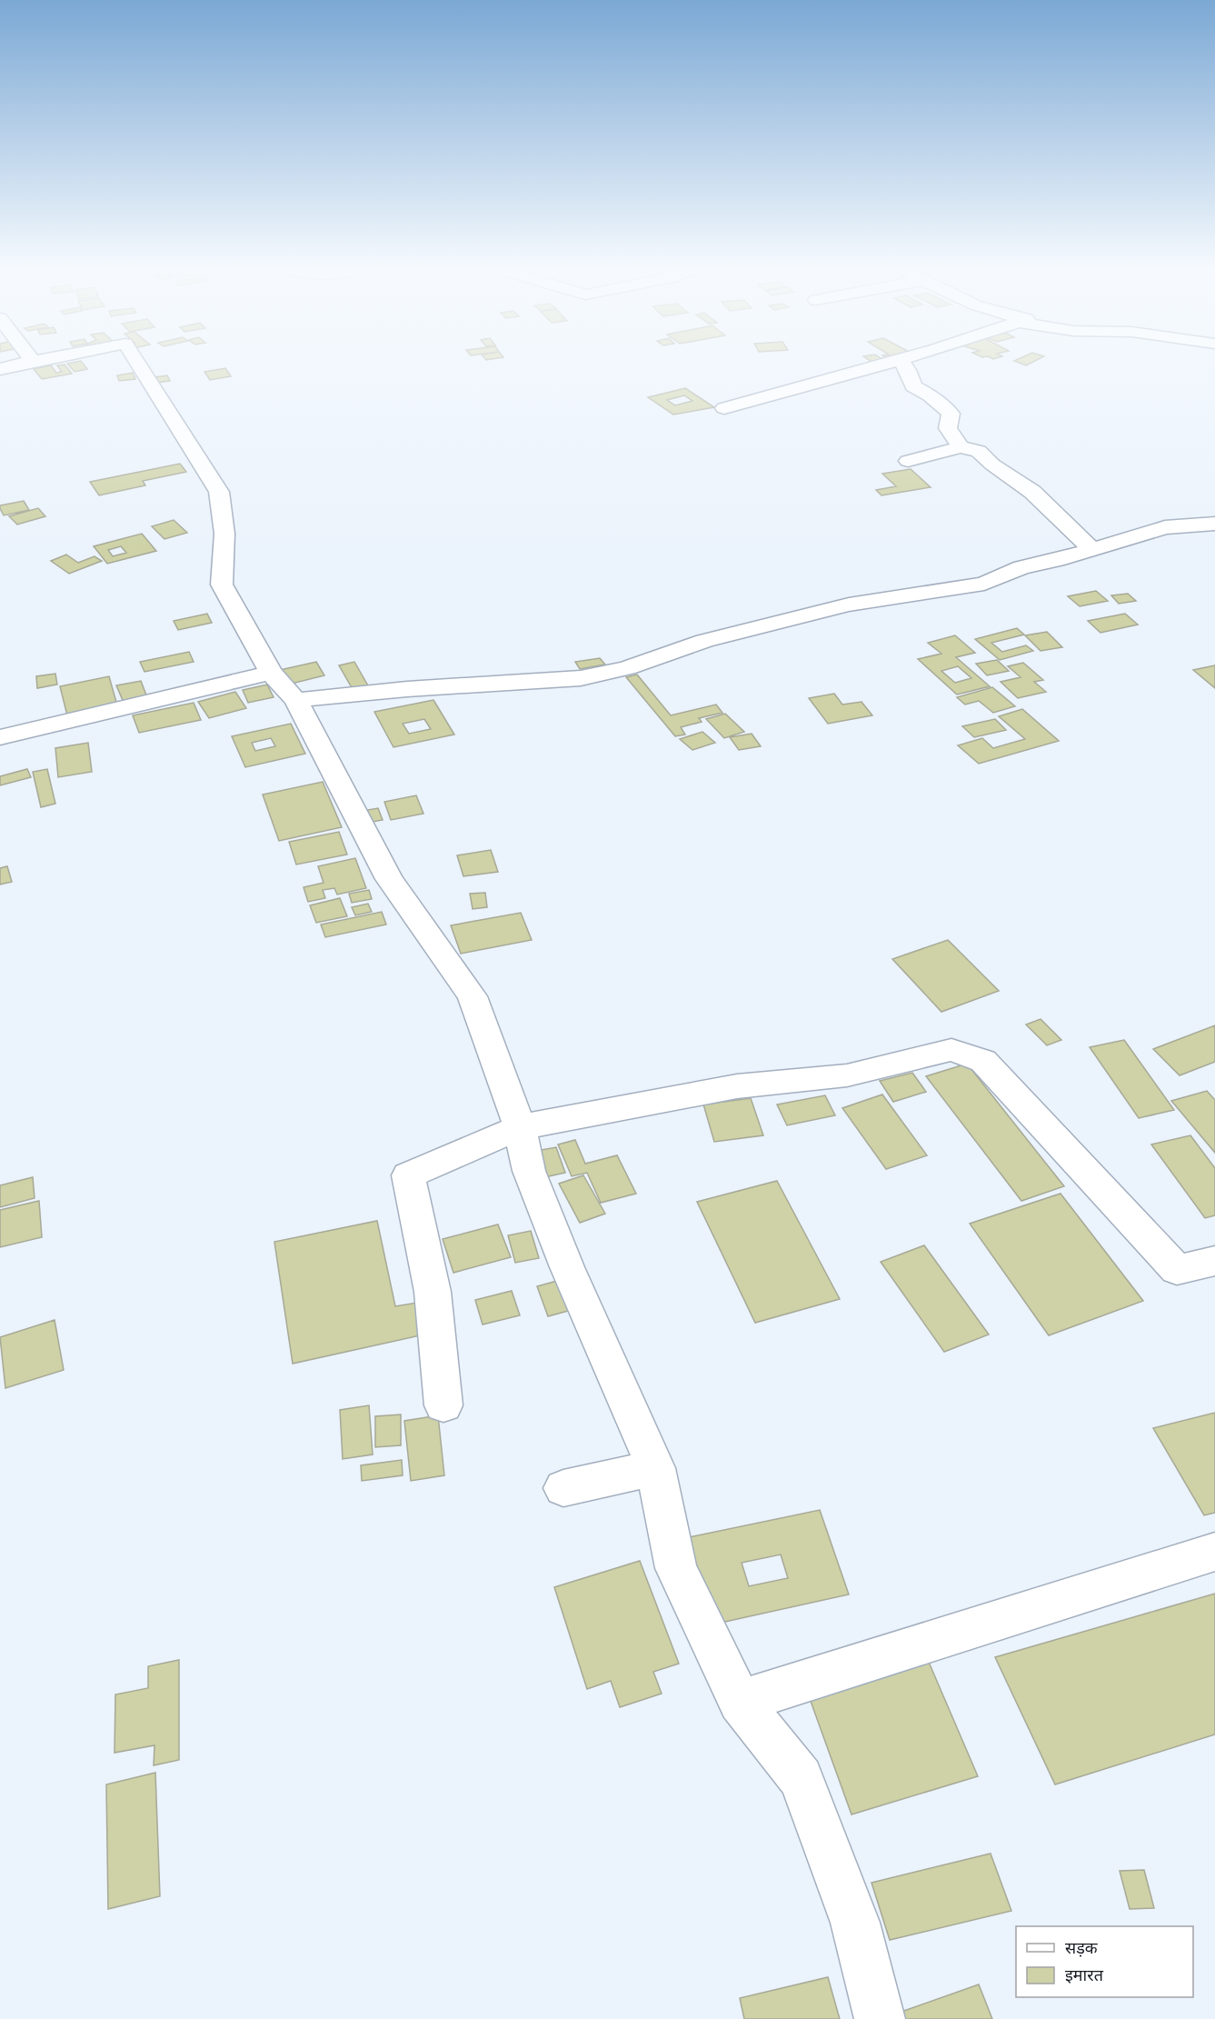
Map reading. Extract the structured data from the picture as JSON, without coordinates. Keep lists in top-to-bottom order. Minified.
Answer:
{"legend":["सड़क","इमारत"]}
